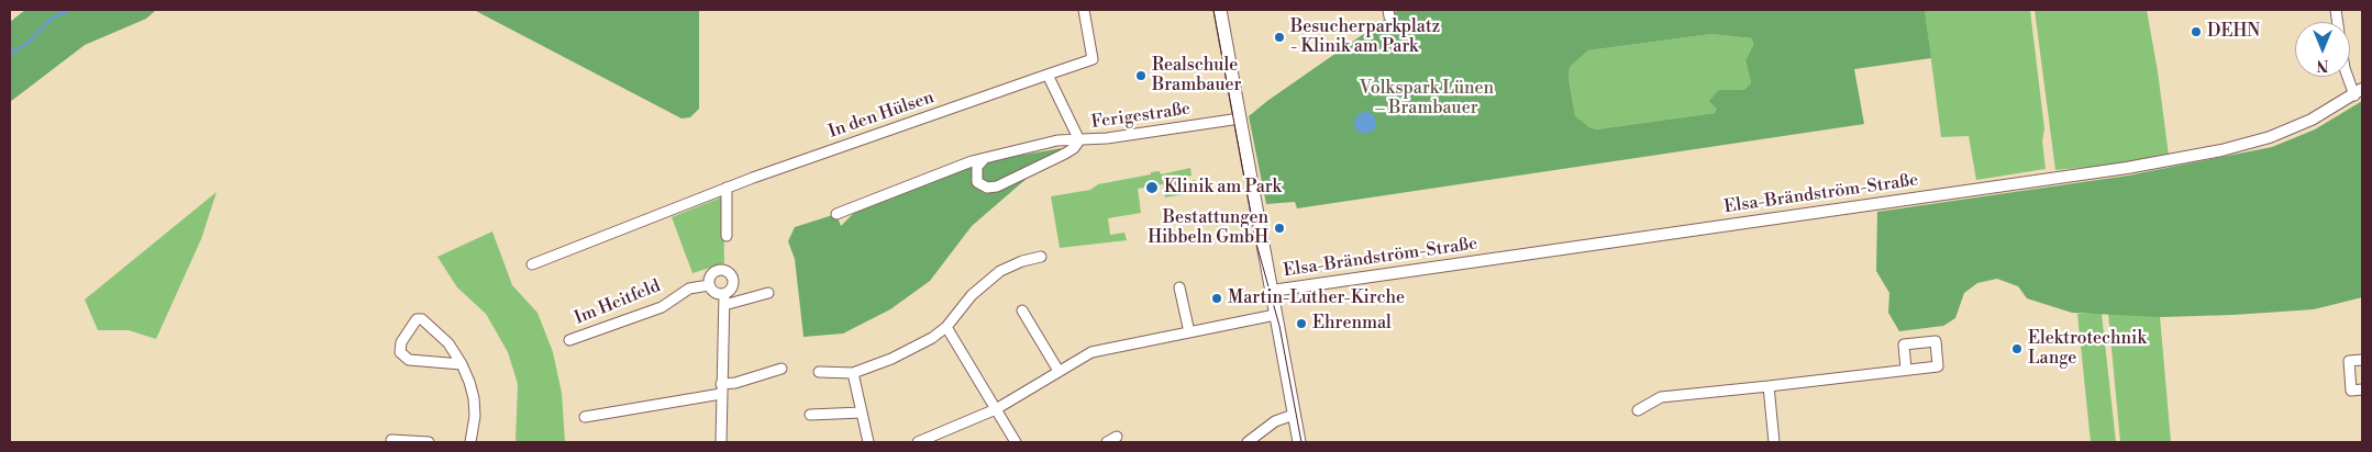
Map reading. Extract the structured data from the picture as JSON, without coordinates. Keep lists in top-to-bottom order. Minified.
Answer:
{"streets":{"street":["In den Hülsen","Ferigestraße","Elsa-Brändström-Straße","Im Heitfeld"]},"parks":["Volkspark Lünen – Brambauer"],"places":["DEHN","Besucherparkplatz - Klinik am Park","Realschule Brambauer","Klinik am Park","Bestattungen Hibbeln GmbH","Martin-Luther-Kirche","Ehrenmal","Elektrotechnik Lange"],"north":"bottom"}
